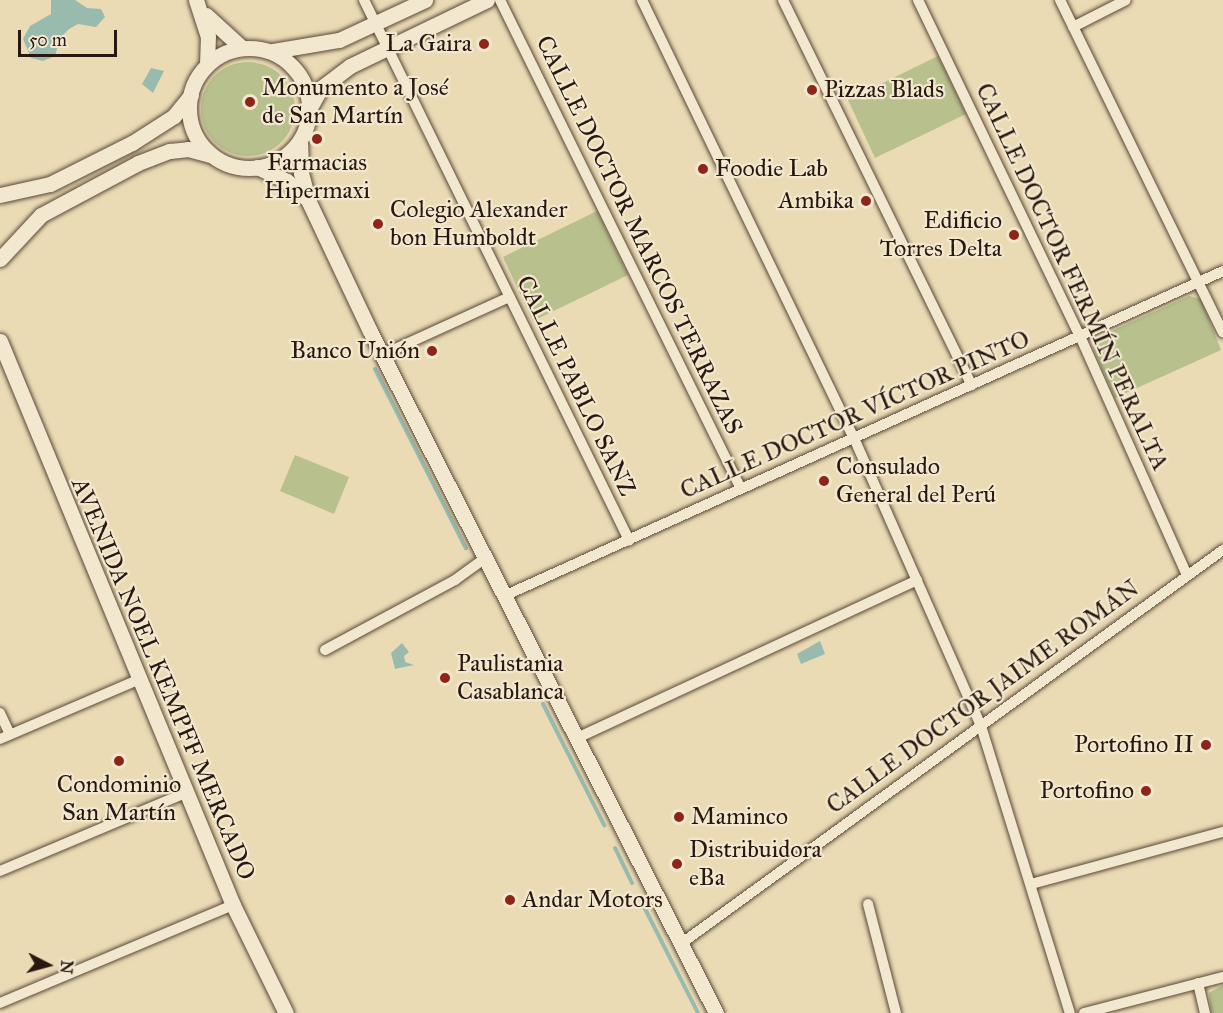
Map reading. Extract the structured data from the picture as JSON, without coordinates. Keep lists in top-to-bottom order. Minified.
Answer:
{"streets":{"main road":["AVENIDA NOEL KEMPFF MERCADO"],"street":["CALLE DOCTOR MARCOS TERRAZAS","CALLE DOCTOR FERMÍN PERALTA","CALLE PABLO SANZ","CALLE DOCTOR VÍCTOR PINTO","CALLE DOCTOR JAIME ROMÁN"]},"crossings":[["CALLE DOCTOR MARCOS TERRAZAS","CALLE DOCTOR VÍCTOR PINTO"],["CALLE DOCTOR FERMÍN PERALTA","CALLE DOCTOR VÍCTOR PINTO"],["CALLE DOCTOR FERMÍN PERALTA","CALLE DOCTOR JAIME ROMÁN"],["CALLE PABLO SANZ","CALLE DOCTOR VÍCTOR PINTO"]],"places":["La Gaira","Pizzas Blads","Monumento a José de San Martín","Farmacias Hipermaxi","Foodie Lab","Ambika","Colegio Alexander bon Humboldt","Edificio Torres Delta","Banco Unión","Consulado General del Perú","Paulistania Casablanca","Portofino II","Condominio San Martín","Portofino","Maminco","Distribuidora eBa","Andar Motors"],"scale_bar":"50 m","north":"right"}
